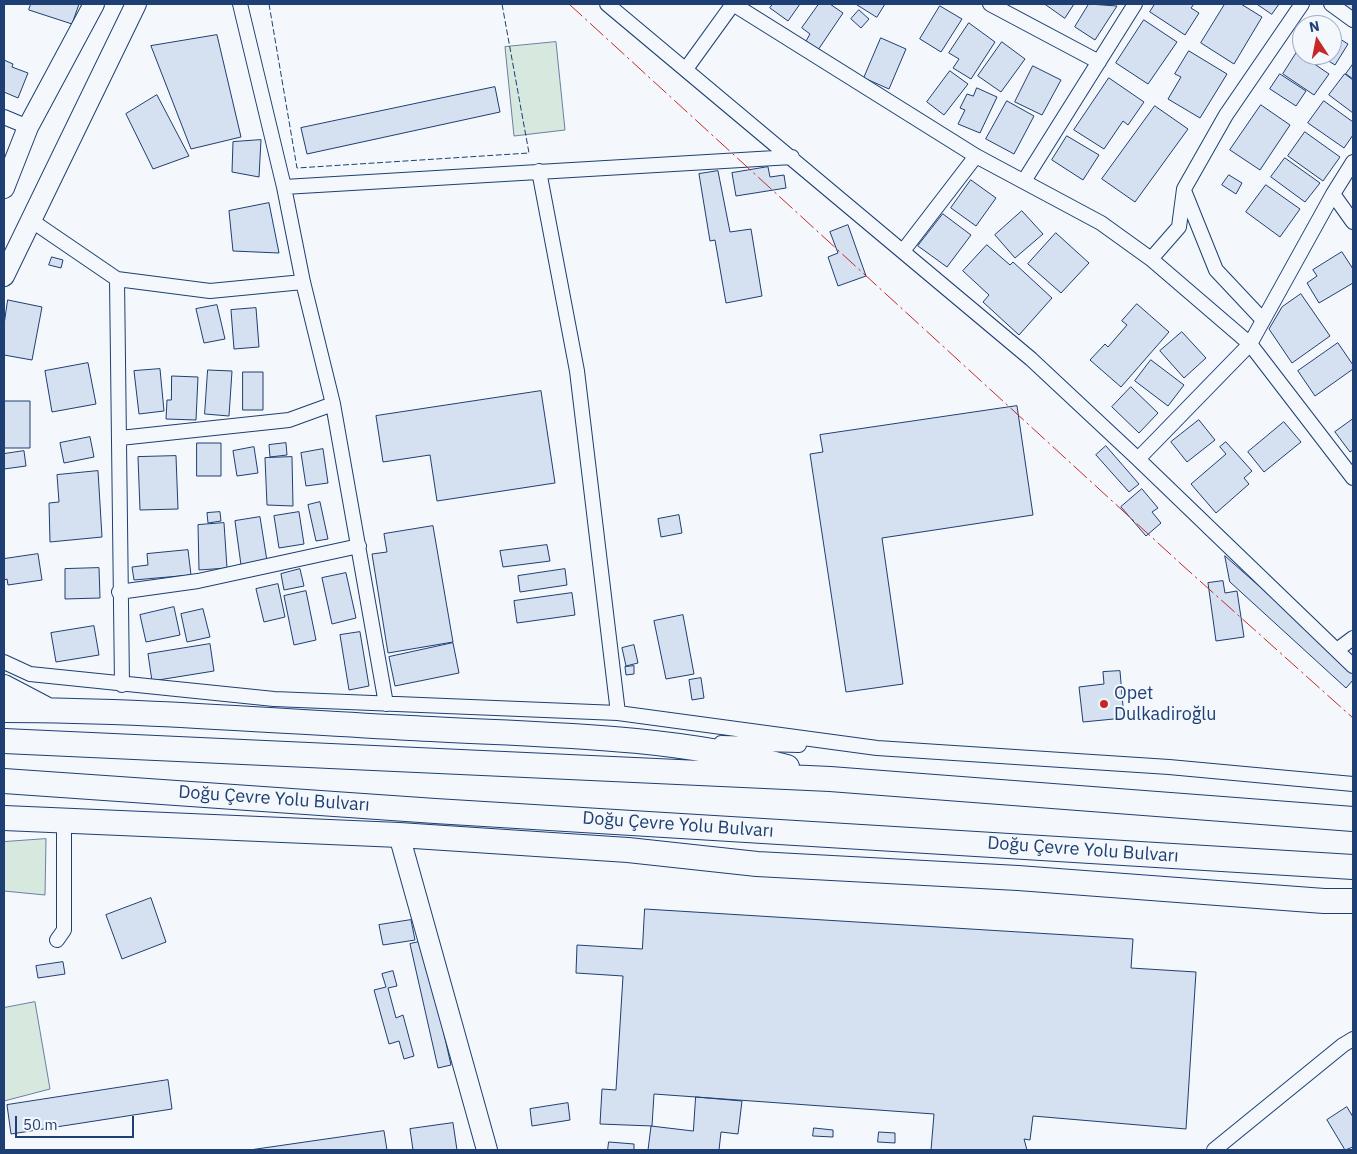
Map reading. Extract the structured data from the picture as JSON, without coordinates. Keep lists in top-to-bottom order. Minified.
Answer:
{"streets":{"highway":["Doğu Çevre Yolu Bulvarı"]},"places":["Opet Dulkadiroğlu"],"scale_bar":"50 m","north":"top"}
